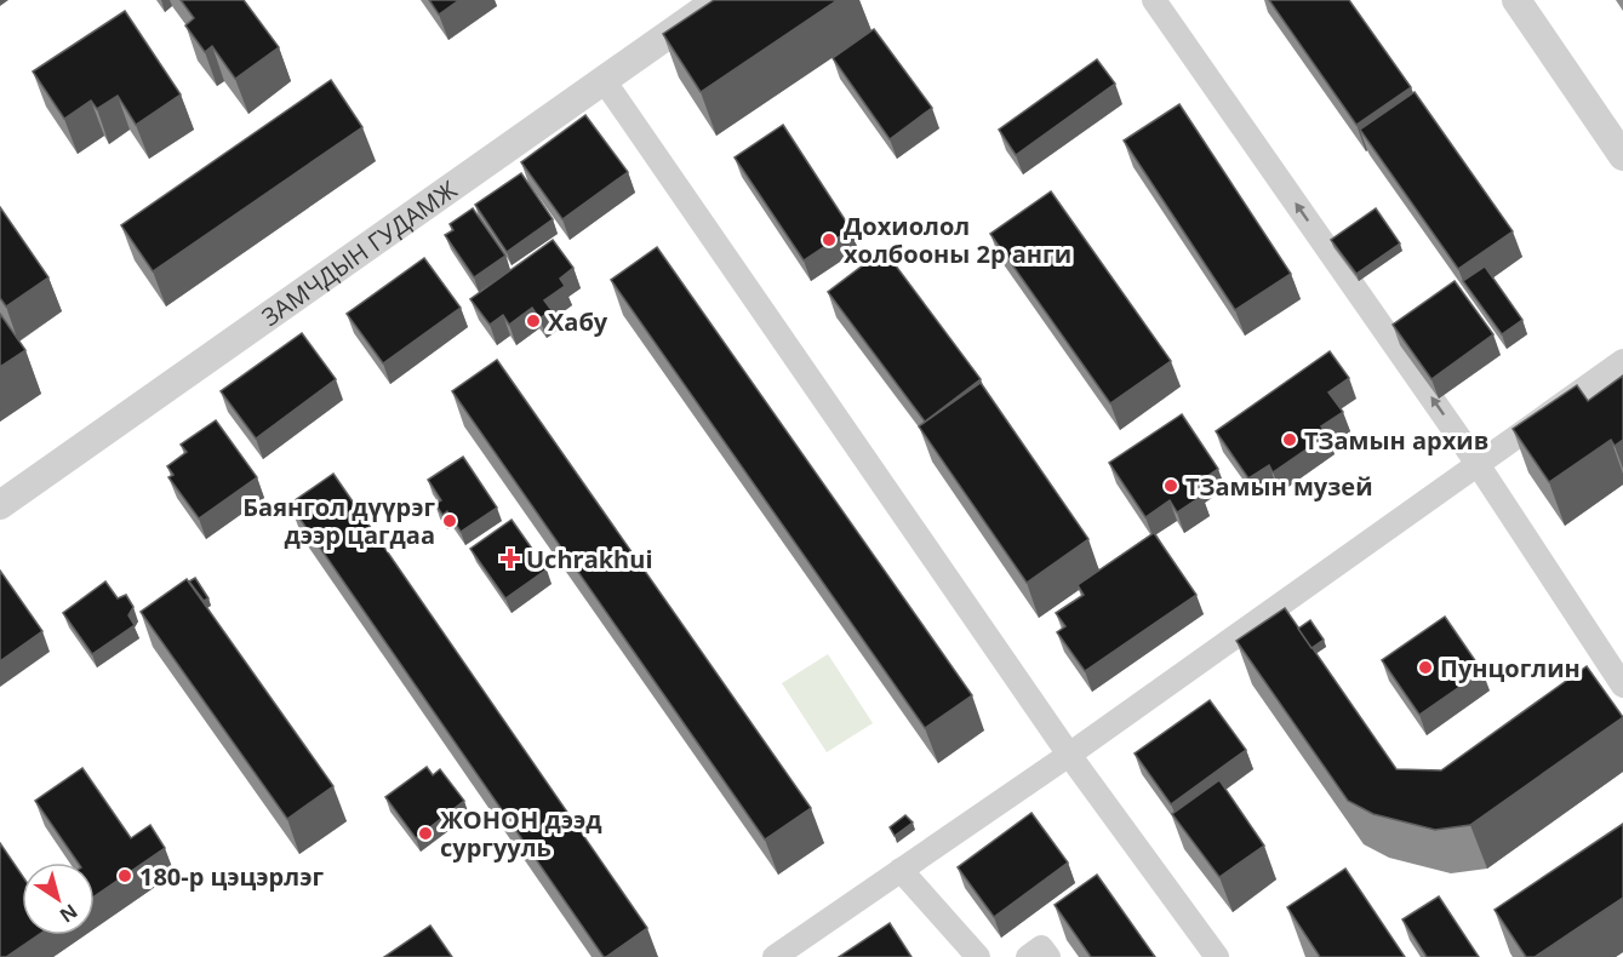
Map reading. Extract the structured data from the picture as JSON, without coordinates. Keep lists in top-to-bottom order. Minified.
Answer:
{"streets":{"street":["ЗАМЧДЫН ГУДАМЖ"]},"places":{"other":["Дохиолол холбооны 2р анги","Хабу","ТЗамын архив","ТЗамын музей","Баянгол дүүрэг дээр цагдаа","Пунцоглин","ЖОНОН дээд сургууль","180-р цэцэрлэг"],"health":["Uchrakhui"]},"north":"bottom right"}
